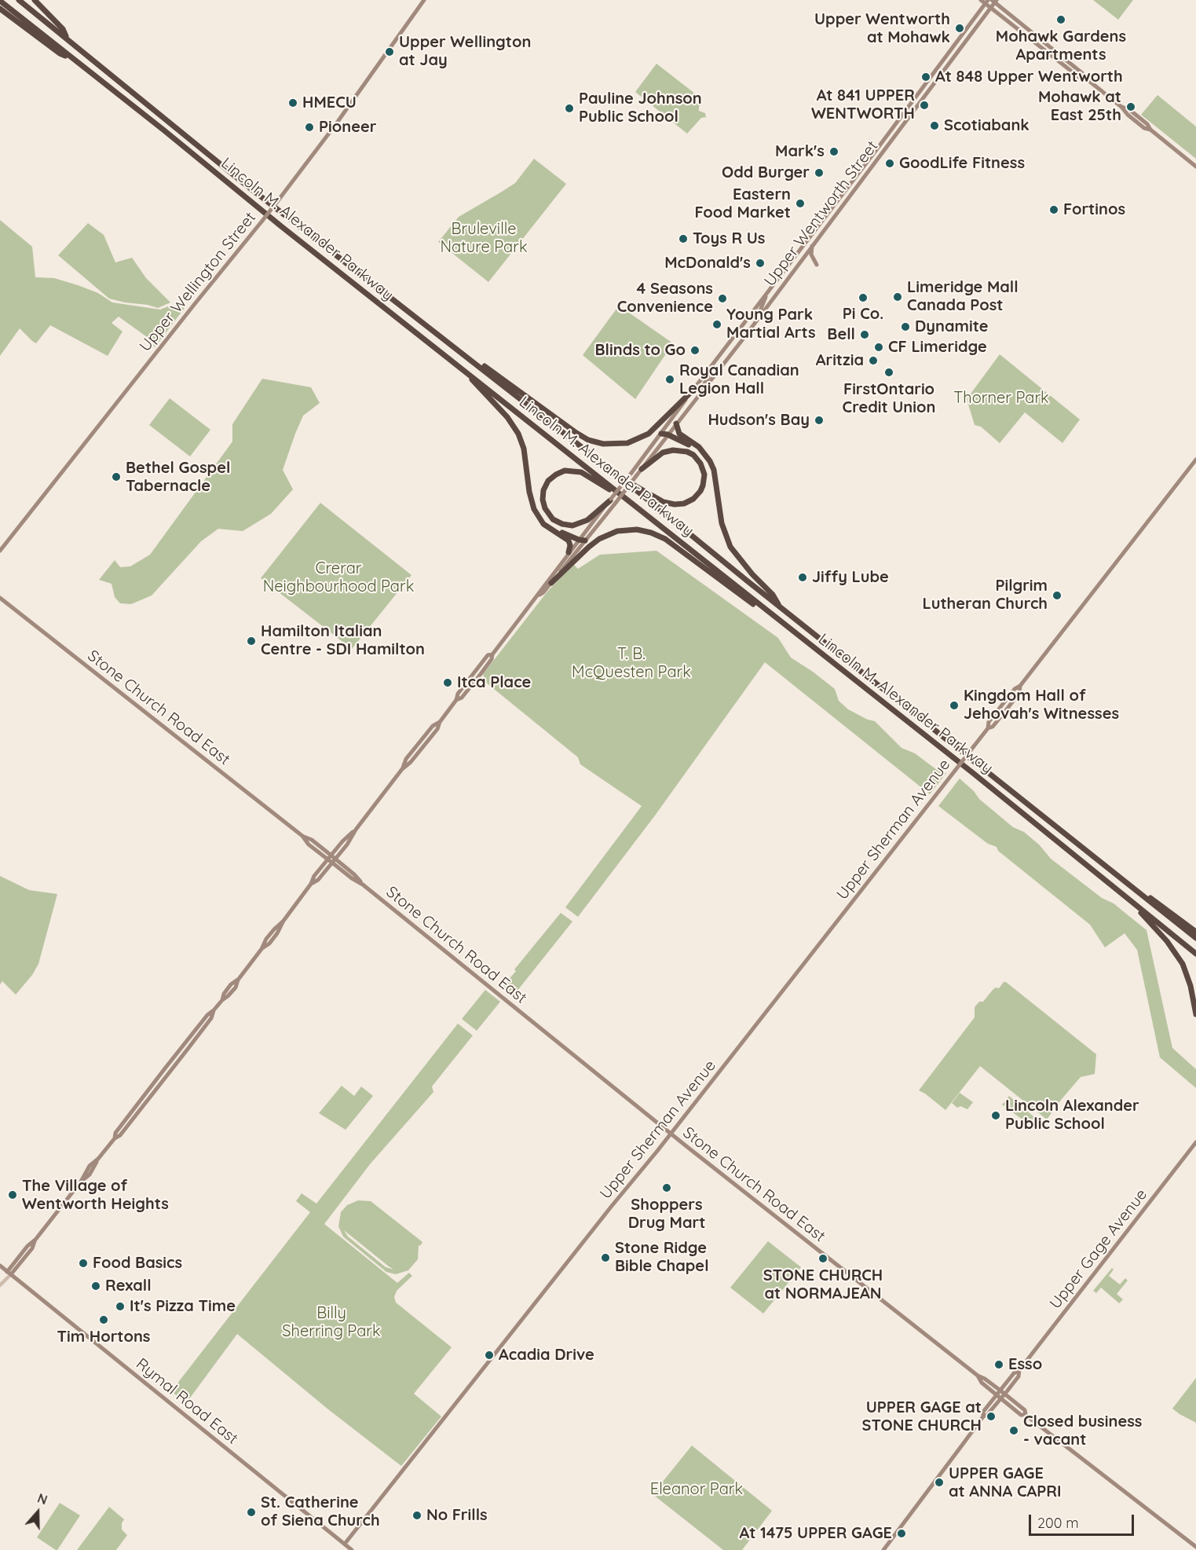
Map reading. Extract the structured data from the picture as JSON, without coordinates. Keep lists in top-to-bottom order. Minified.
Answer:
{"streets":{"highway":["Lincoln M. Alexander Parkway"],"main road":["Upper Wentworth Street","Upper Wellington Street","Stone Church Road East","Upper Sherman Avenue","Upper Gage Avenue","Rymal Road East"]},"crossings":[["Upper Wentworth Street","Stone Church Road East"],["Upper Wentworth Street","Rymal Road East"],["Stone Church Road East","Upper Sherman Avenue"],["Stone Church Road East","Upper Gage Avenue"],["Upper Sherman Avenue","Rymal Road East"]],"parks":["Bruleville Nature Park","Thorner Park","Crerar Neighbourhood Park","T. B. McQuesten Park","Billy Sherring Park","Eleanor Park"],"places":["Mohawk Gardens Apartments","Upper Wentworth at Mohawk","Upper Wellington at Jay","At 848 Upper Wentworth","HMECU","At 841 UPPER WENTWORTH","Mohawk at East 25th","Pauline Johnson Public School","Scotiabank","Pioneer","Mark's","GoodLife Fitness","Odd Burger","Eastern Food Market","Fortinos","Toys R Us","McDonald's","Limeridge Mall Canada Post","Pi Co.","4 Seasons Convenience","Young Park Martial Arts","Dynamite","Bell","CF Limeridge","Blinds to Go","Aritzia","FirstOntario Credit Union","Royal Canadian Legion Hall","Hudson's Bay","Bethel Gospel Tabernacle","Jiffy Lube","Pilgrim Lutheran Church","Hamilton Italian Centre - SDI Hamilton","Itca Place","Kingdom Hall of Jehovah's Witnesses","Lincoln Alexander Public School","Shoppers Drug Mart","The Village of Wentworth Heights","Stone Ridge Bible Chapel","STONE CHURCH at NORMAJEAN","Food Basics","Rexall","It's Pizza Time","Tim Hortons","Acadia Drive","Esso","UPPER GAGE at STONE CHURCH","Closed business - vacant","UPPER GAGE at ANNA CAPRI","St. Catherine of Siena Church","No Frills","At 1475 UPPER GAGE"],"scale_bar":"200 m","north":"top"}
